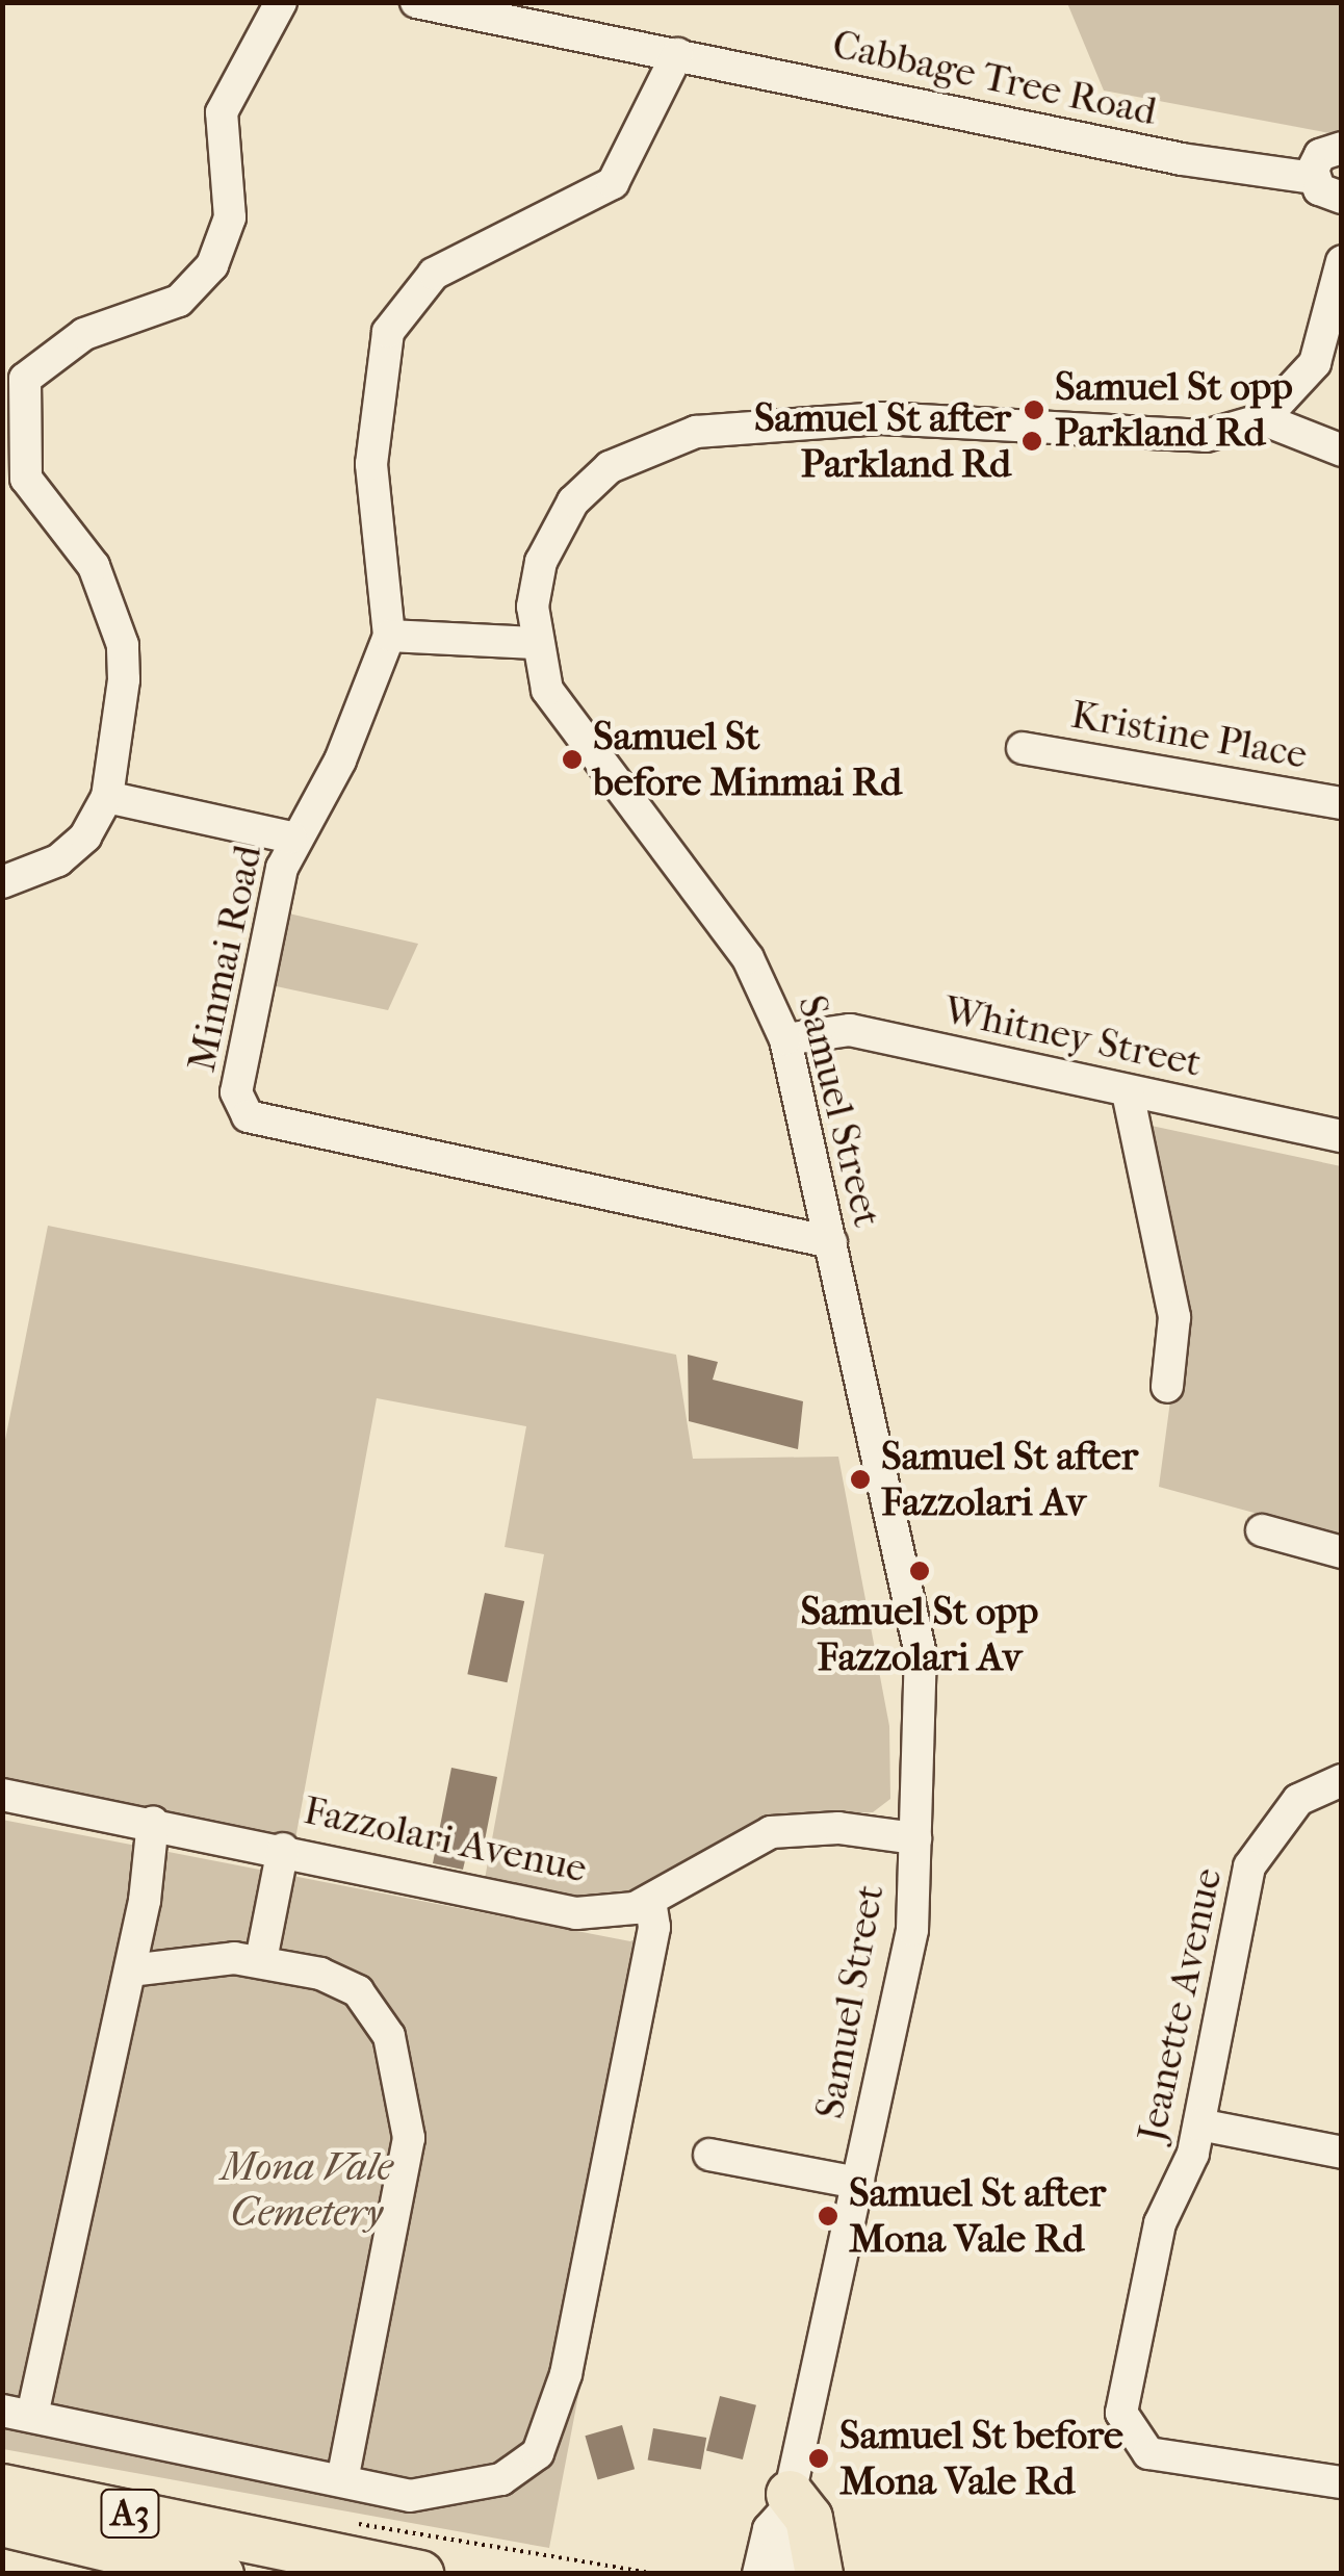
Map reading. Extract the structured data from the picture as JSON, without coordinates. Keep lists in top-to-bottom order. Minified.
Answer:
{"streets":{"highway":["A3"],"street":["Cabbage Tree Road","Kristine Place","Minmai Road","Whitney Street","Samuel Street","Fazzolari Avenue","Jeanette Avenue"]},"crossings":[["Minmai Road","Samuel Street"],["Whitney Street","Samuel Street"],["Samuel Street","Fazzolari Avenue"]],"parks":["Mona Vale Cemetery"],"places":["Samuel St opp Parkland Rd","Samuel St after Parkland Rd","Samuel St before Minmai Rd","Samuel St after Fazzolari Av","Samuel St opp Fazzolari Av","Samuel St after Mona Vale Rd","Samuel St before Mona Vale Rd"]}
